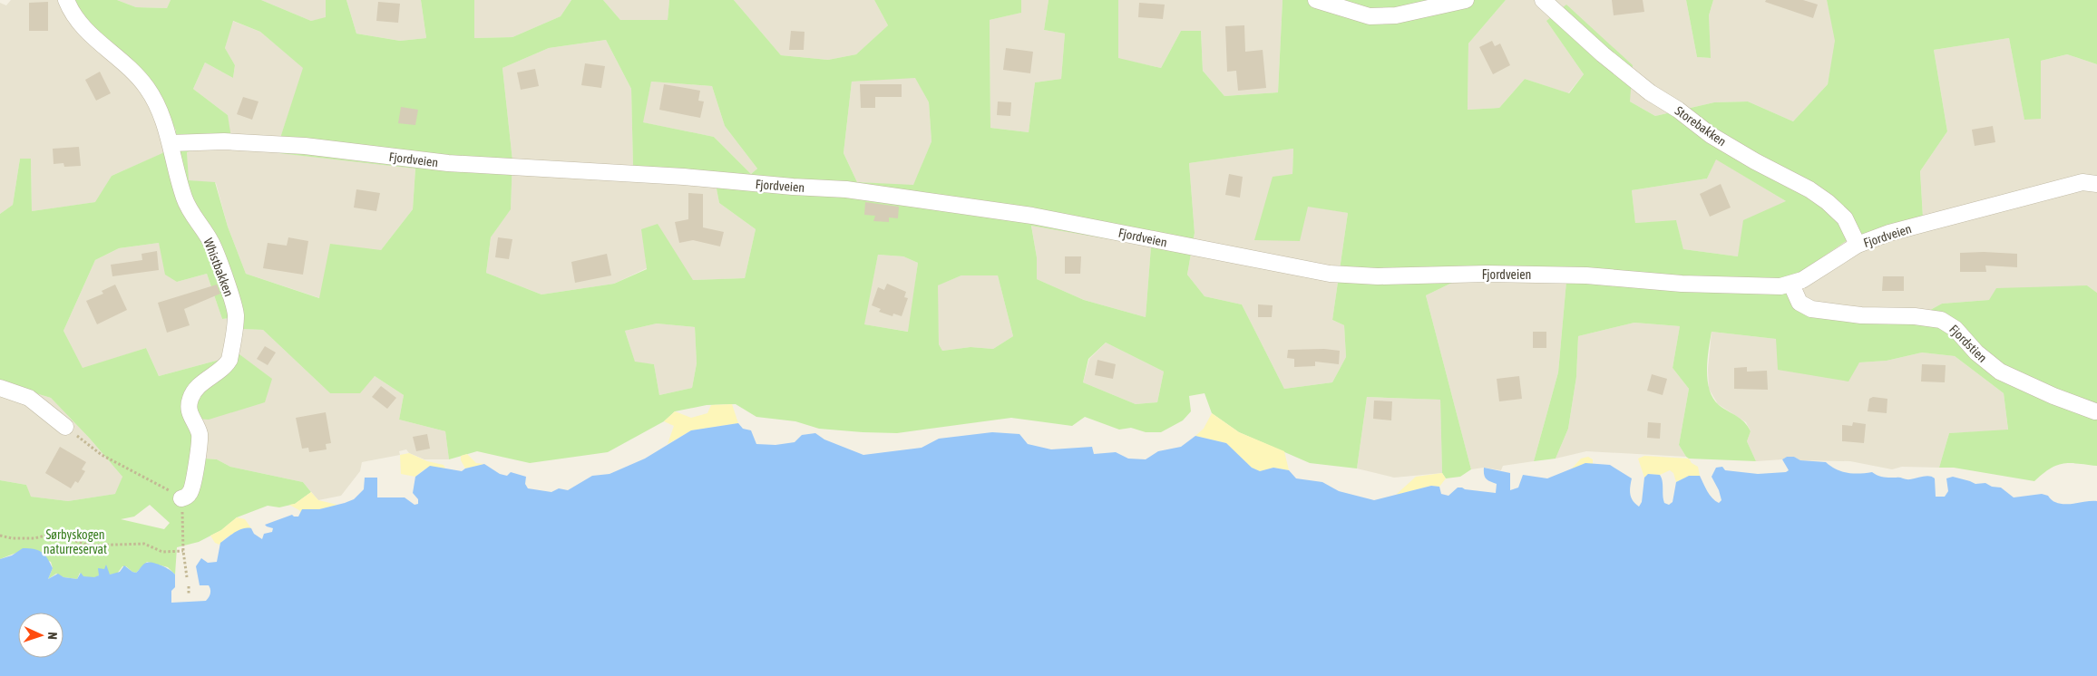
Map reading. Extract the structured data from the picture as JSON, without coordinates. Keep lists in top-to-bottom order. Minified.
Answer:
{"streets":{"street":["Storebakken","Fjordveien","Whistbakken","Fjordstien"]},"crossings":[["Storebakken","Fjordveien"],["Fjordveien","Whistbakken"],["Fjordveien","Fjordstien"]],"parks":["Sørbyskogen naturreservat"],"north":"right"}
